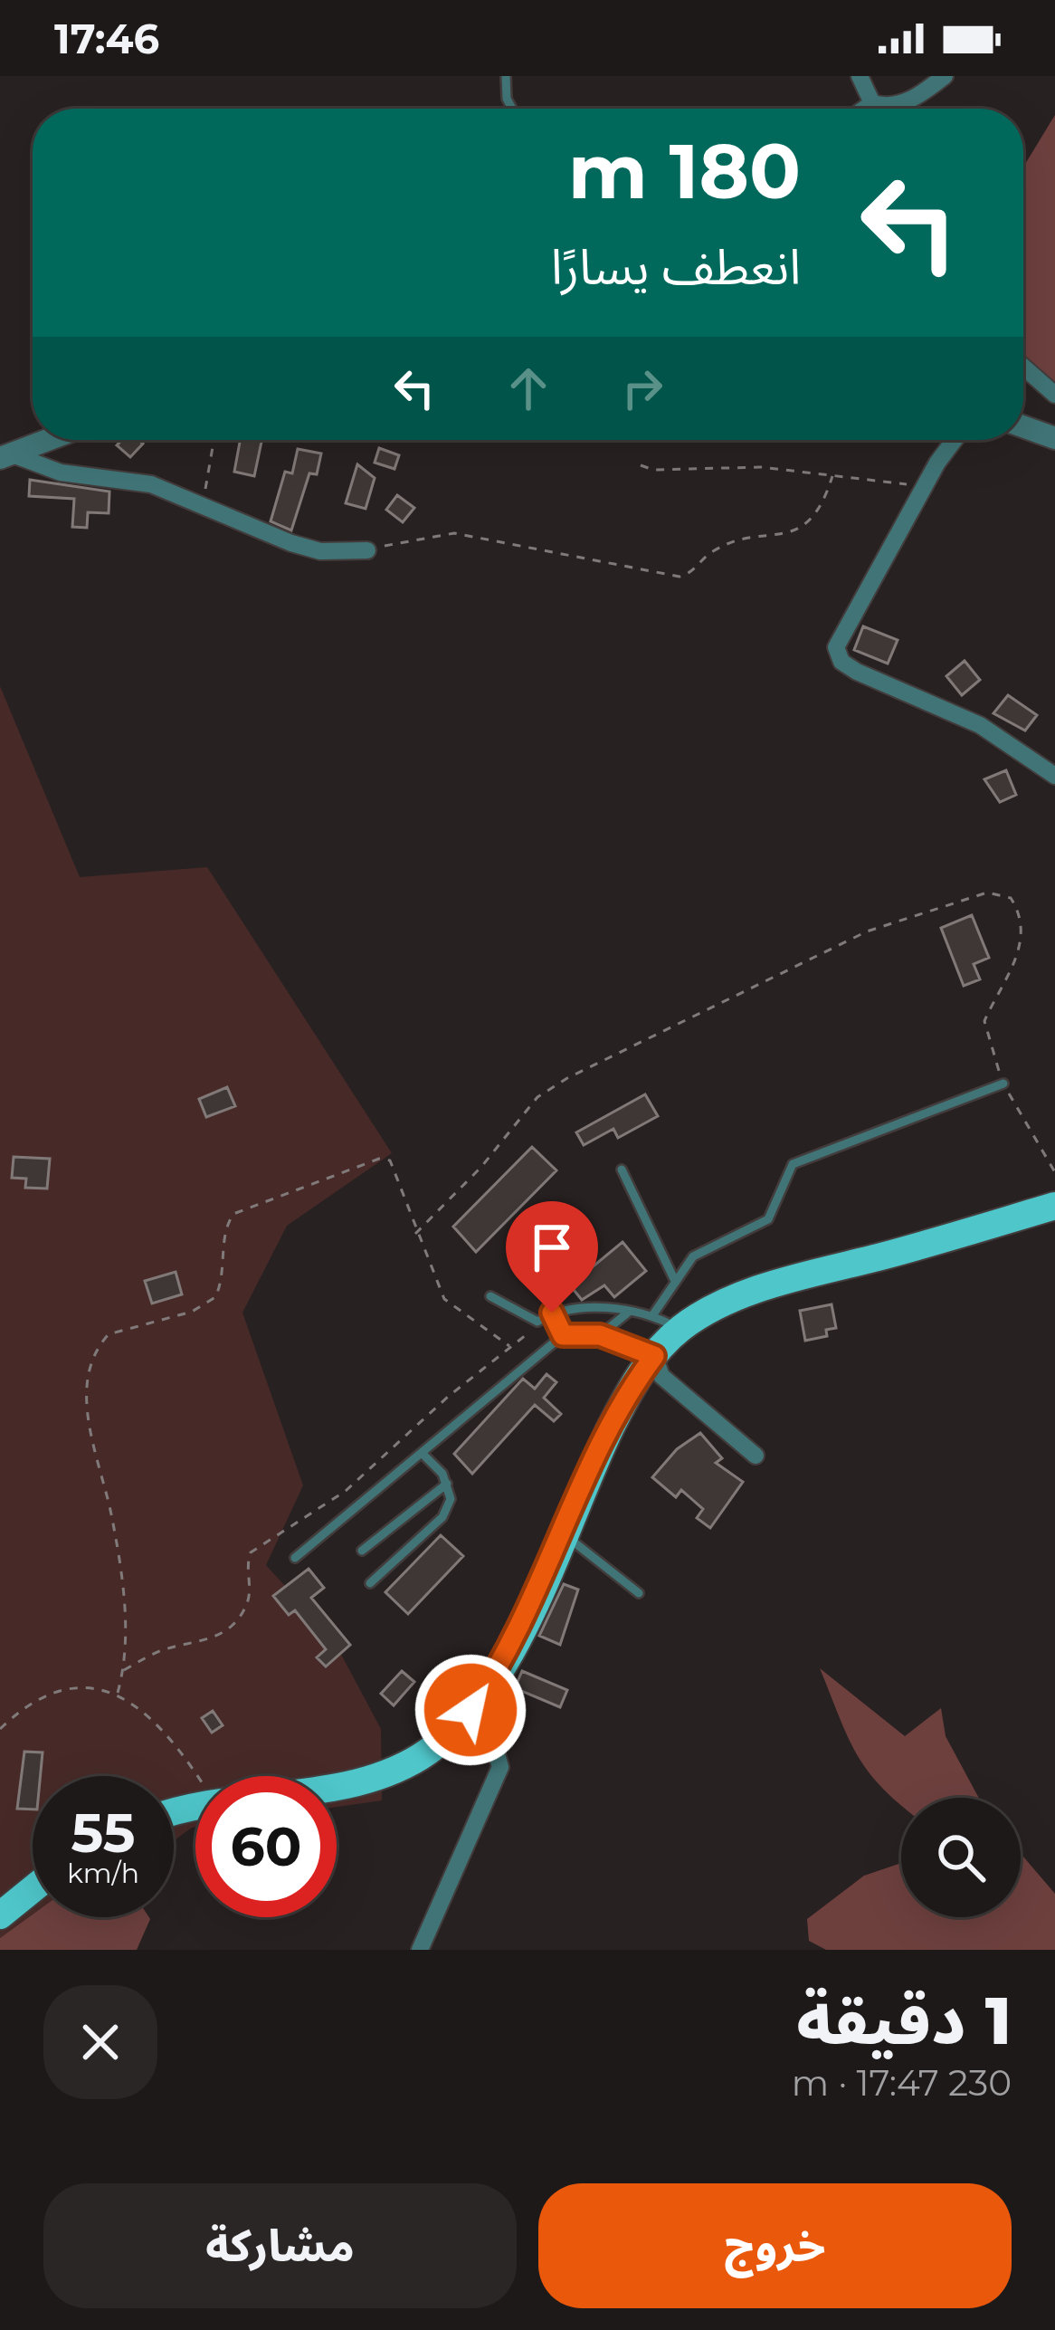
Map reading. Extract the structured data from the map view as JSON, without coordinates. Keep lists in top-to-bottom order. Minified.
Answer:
{"page":{"status":"17:46","turn":["180 m","انعطف يسارًا"],"speed":"55 km/h","limit":"60","heading":["1 دقيقة","230 m · 17:47"],"buttons":["خروج","مشاركة"]}}
